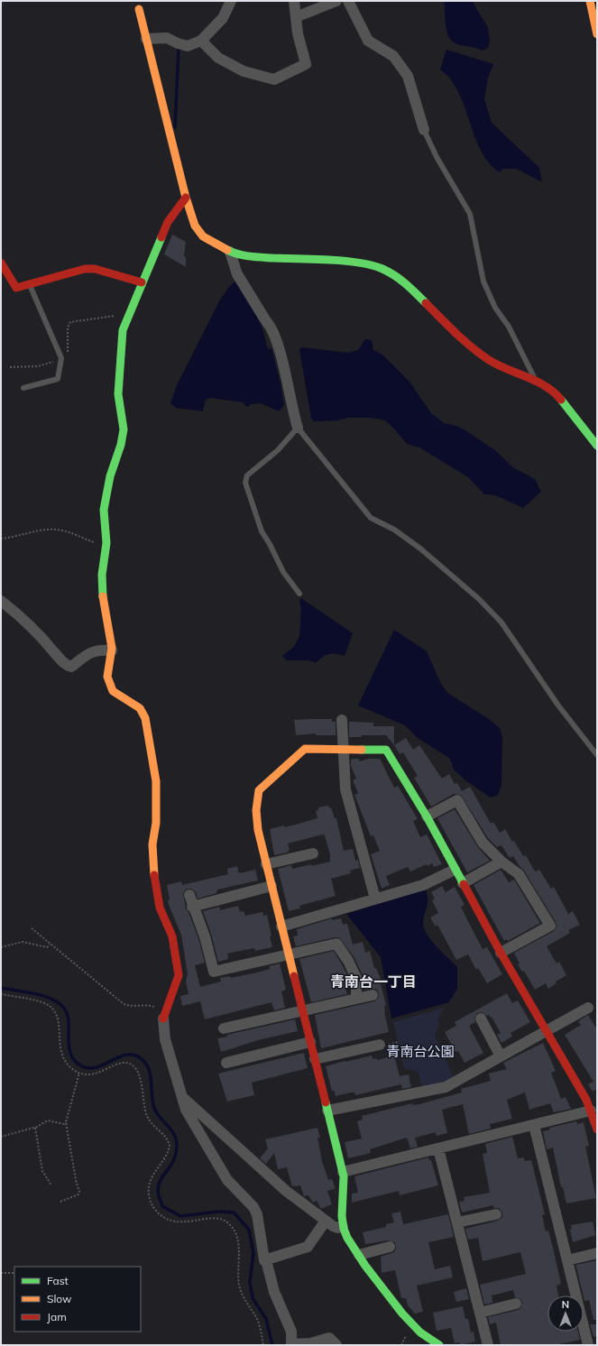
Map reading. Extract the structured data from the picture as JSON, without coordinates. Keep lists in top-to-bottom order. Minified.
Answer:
{"districts":["青南台一丁目"],"parks":["青南台公園"],"legend":["Fast","Slow","Jam"],"north":"top"}
